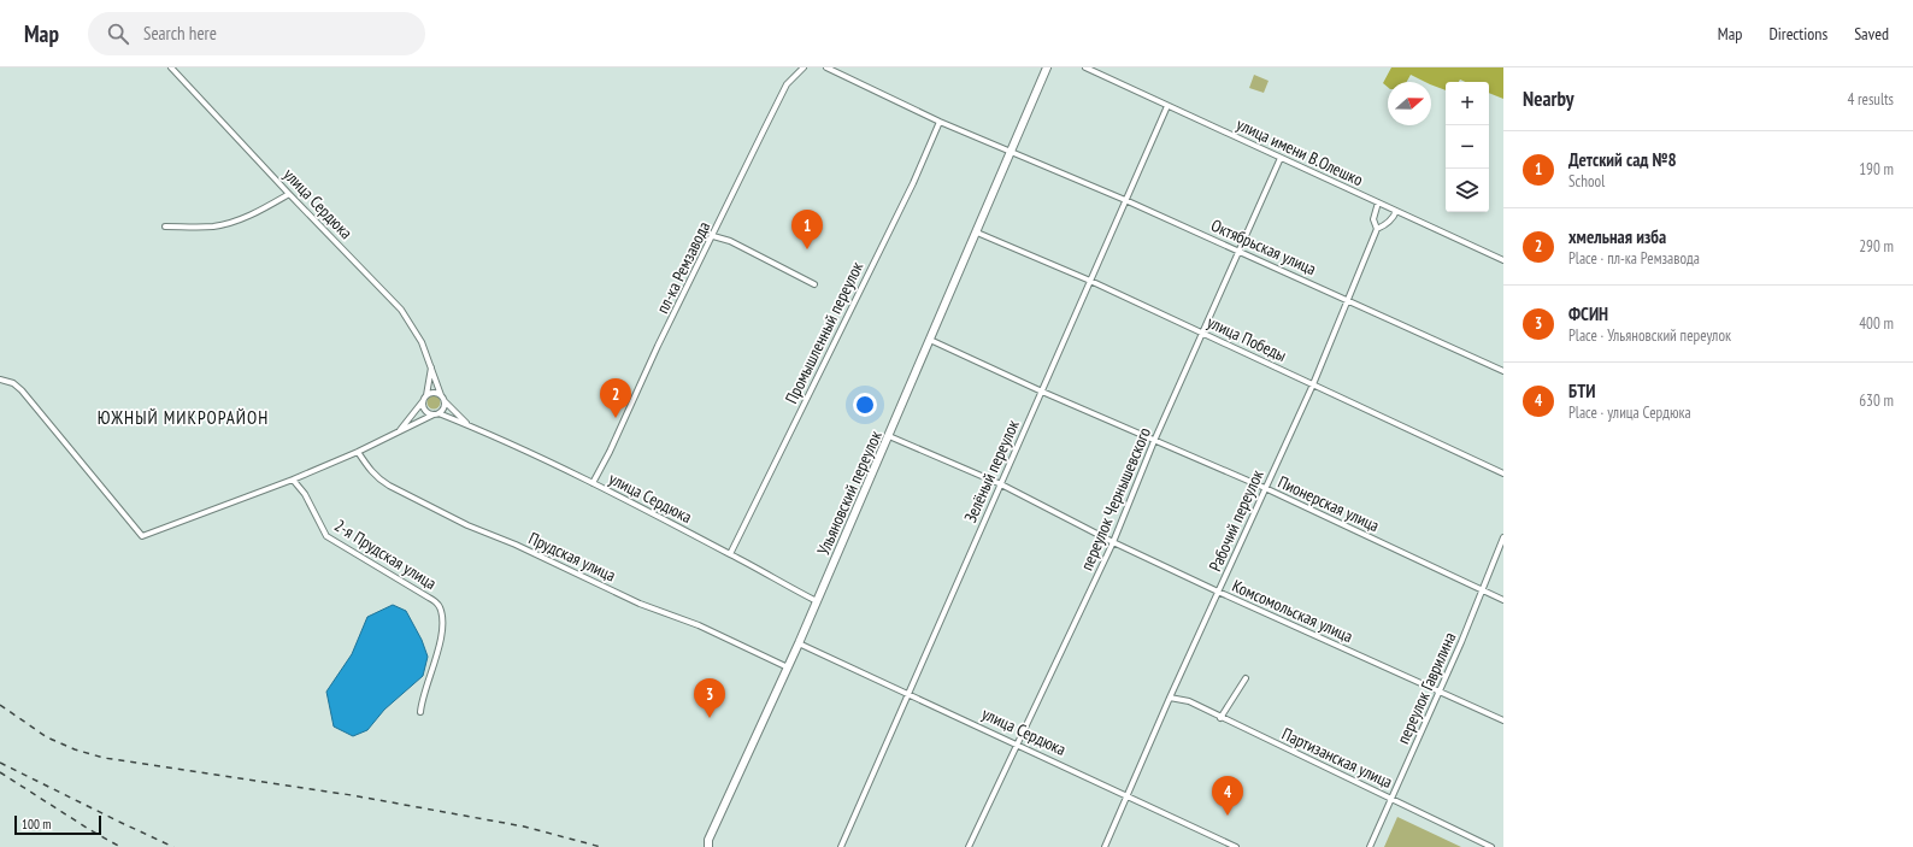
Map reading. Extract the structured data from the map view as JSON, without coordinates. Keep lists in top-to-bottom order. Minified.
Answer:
{"streets":{"main road":["Ульяновский переулок"],"street":["улица имени В.Олешко","улица Сердюка","Октябрьская улица","пл-ка Ремзавода","Промышленный переулок","улица Победы","Зелёный переулок","переулок Чернышевского","Пионерская улица","Рабочий переулок","2-я Прудская улица","Прудская улица","Комсомольская улица","переулок Гаврилина","Партизанская улица"]},"crossings":[["улица имени В.Олешко","Зелёный переулок"],["улица имени В.Олешко","переулок Чернышевского"],["улица имени В.Олешко","Рабочий переулок"],["улица Сердюка","пл-ка Ремзавода"],["улица Сердюка","Промышленный переулок"],["улица Сердюка","Зелёный переулок"],["улица Сердюка","Ульяновский переулок"],["улица Сердюка","переулок Чернышевского"],["улица Сердюка","Рабочий переулок"],["Октябрьская улица","Промышленный переулок"],["Октябрьская улица","Зелёный переулок"],["Октябрьская улица","Ульяновский переулок"],["Октябрьская улица","переулок Чернышевского"],["Октябрьская улица","Рабочий переулок"],["улица Победы","Зелёный переулок"],["улица Победы","Ульяновский переулок"],["улица Победы","переулок Чернышевского"],["улица Победы","Рабочий переулок"],["Зелёный переулок","Пионерская улица"],["Зелёный переулок","Комсомольская улица"],["Ульяновский переулок","Пионерская улица"],["Ульяновский переулок","Прудская улица"],["Ульяновский переулок","Комсомольская улица"],["переулок Чернышевского","Пионерская улица"],["переулок Чернышевского","Комсомольская улица"],["Пионерская улица","Рабочий переулок"],["Пионерская улица","переулок Гаврилина"],["Рабочий переулок","Комсомольская улица"],["Рабочий переулок","Партизанская улица"],["Комсомольская улица","переулок Гаврилина"],["переулок Гаврилина","Партизанская улица"]],"districts":["ЮЖНЫЙ МИКРОРАЙОН"],"scale_bar":"100 m","north":"right","page":{"header":"Map","search":"Search here","nav":["Map","Directions","Saved"],"heading":["Nearby","4 results"],"map_buttons":["+","−"],"list":[{"mark":"1","name":"Детский сад №8","note":"School","value":"190 m"},{"mark":"2","name":"хмельная изба","note":"Place · пл-ка Ремзавода","value":"290 m"},{"mark":"3","name":"ФСИН","note":"Place · Ульяновский переулок","value":"400 m"},{"mark":"4","name":"БТИ","note":"Place · улица Сердюка","value":"630 m"}],"pins":["1","2","3","4"],"scale":"100 m"}}
